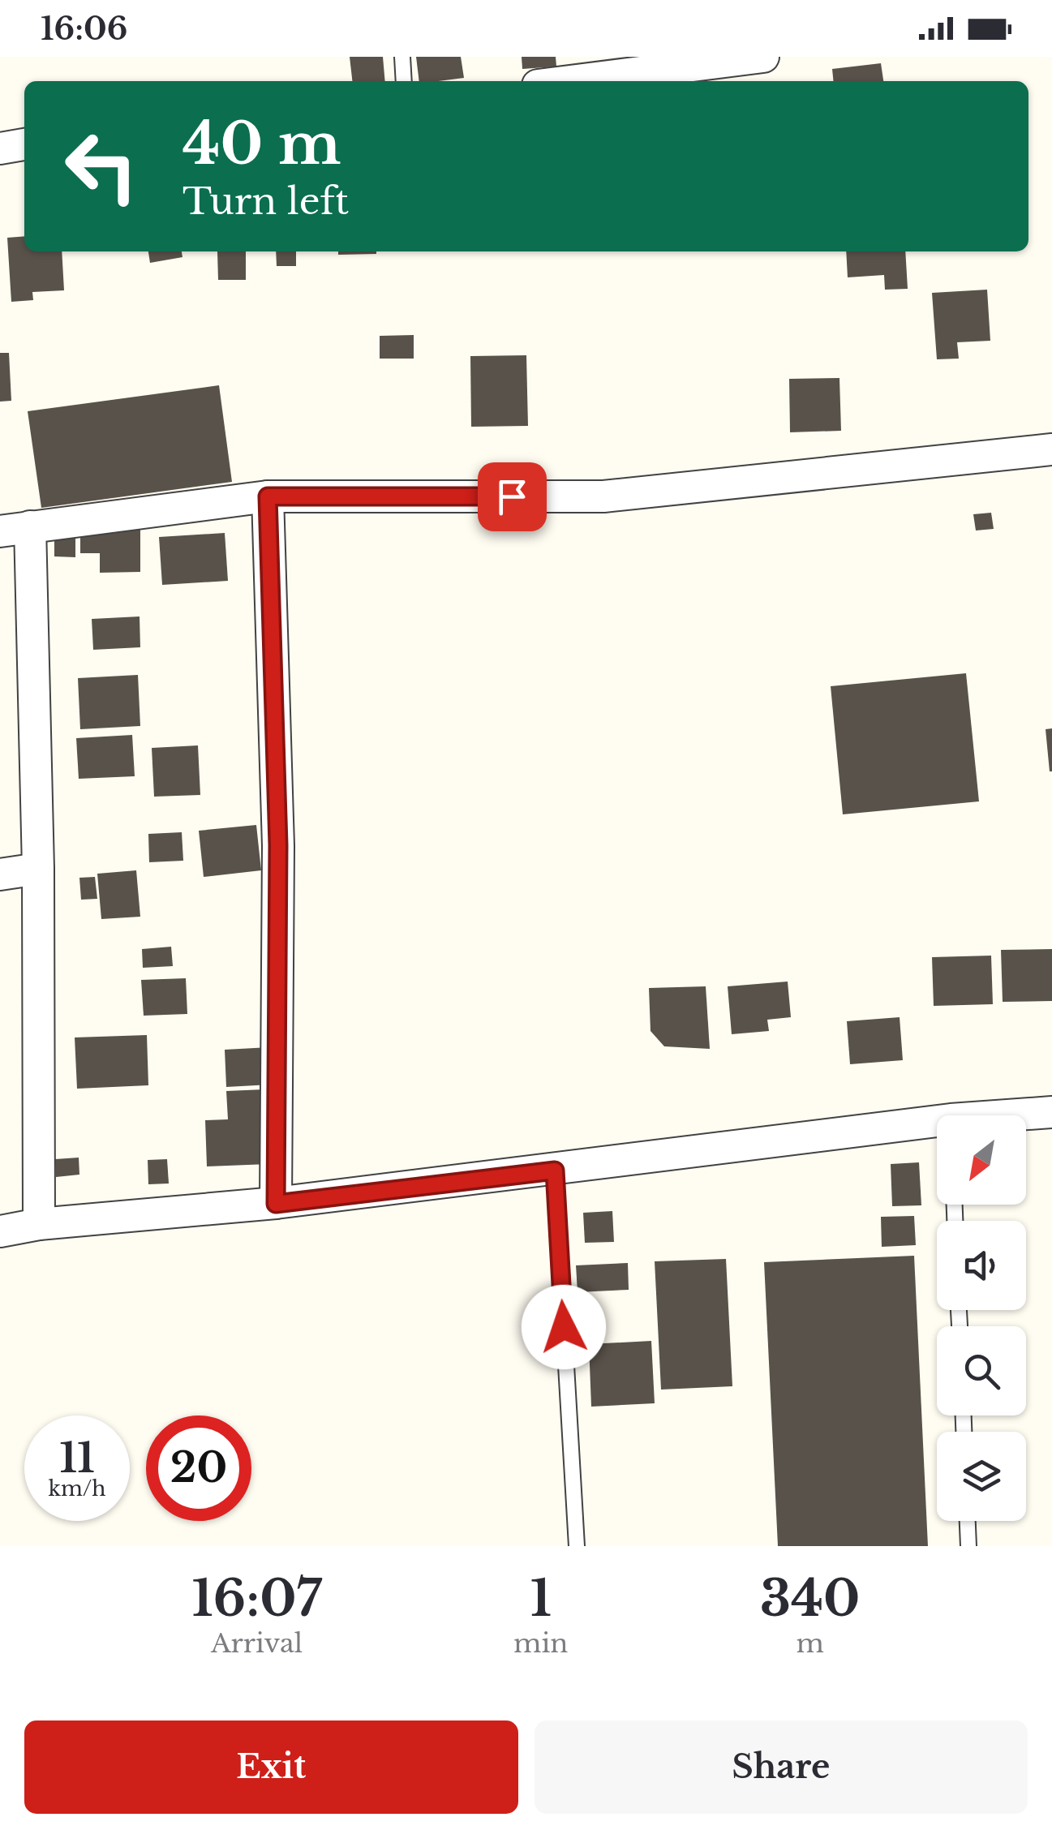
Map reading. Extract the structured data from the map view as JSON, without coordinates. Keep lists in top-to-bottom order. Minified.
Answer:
{"north":"bottom left","page":{"status":"16:06","turn":["40 m","Turn left"],"speed":"11 km/h","limit":"20","eta":["16:07","Arrival","1","min","340","m"],"buttons":["Exit","Share"]}}
